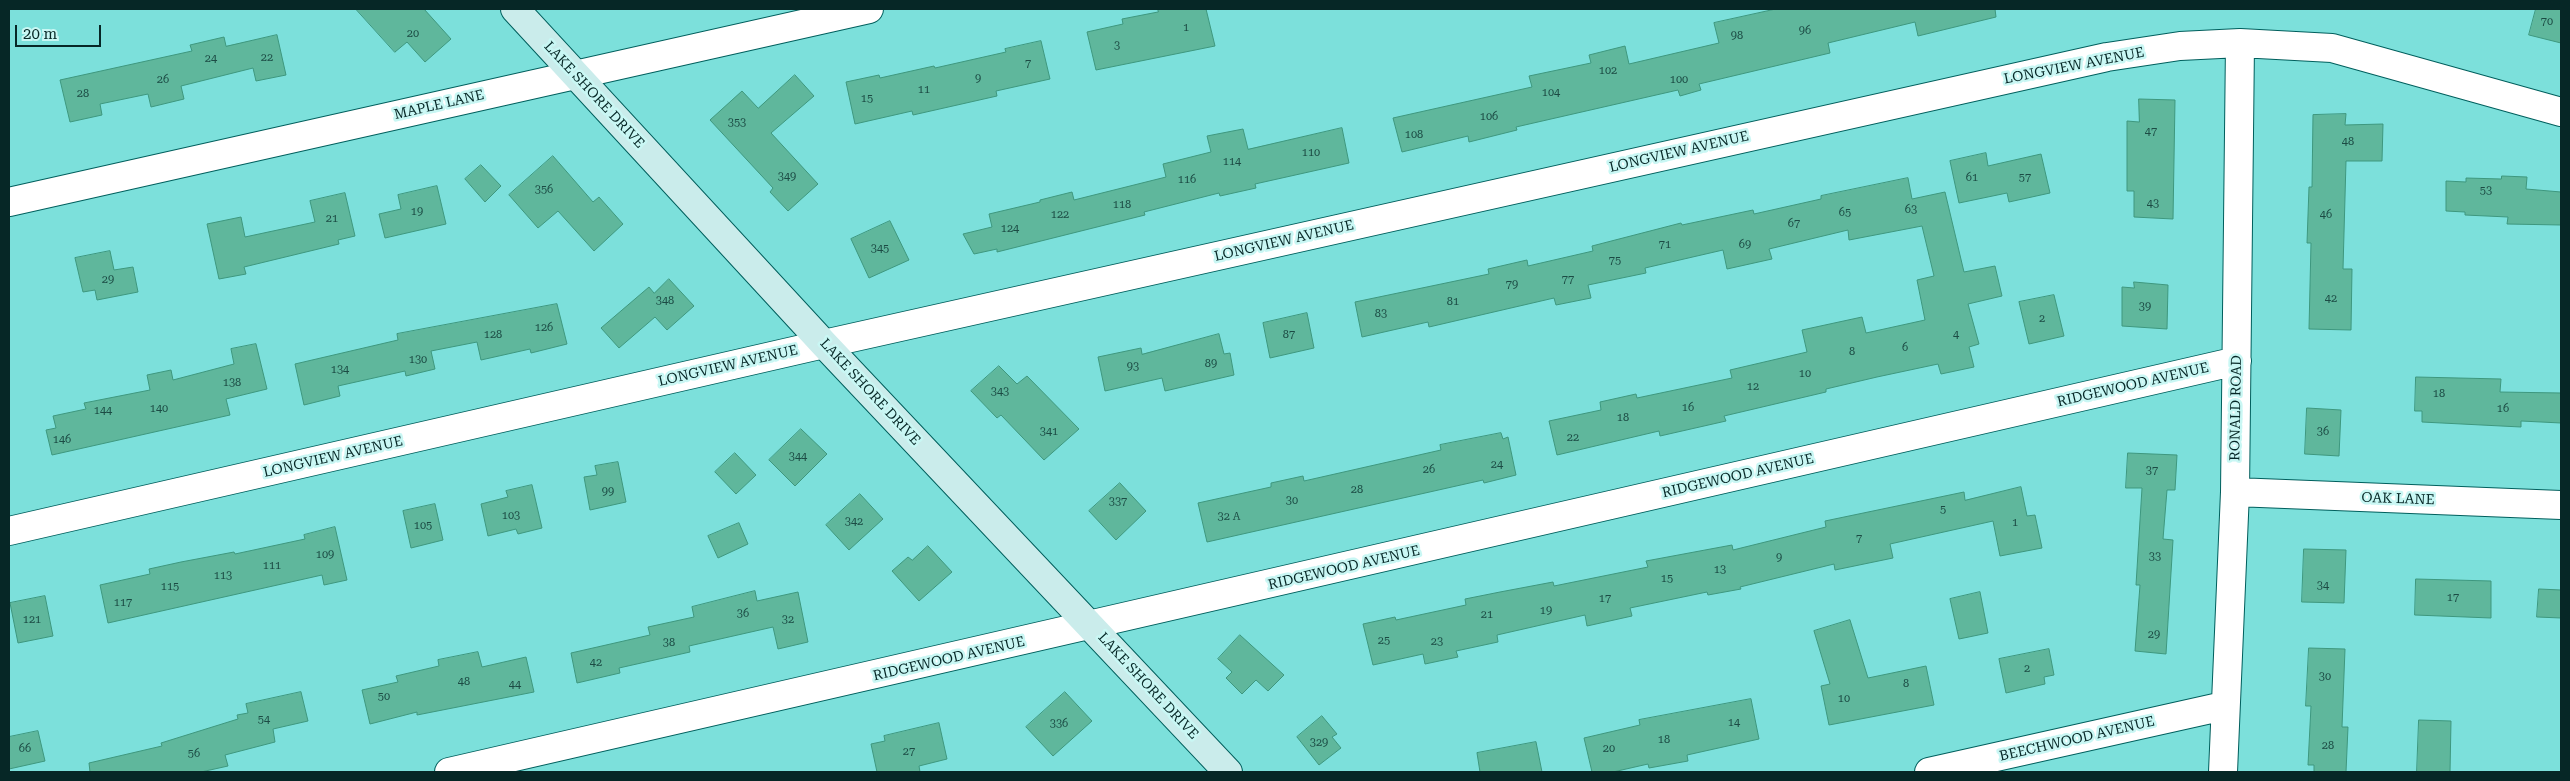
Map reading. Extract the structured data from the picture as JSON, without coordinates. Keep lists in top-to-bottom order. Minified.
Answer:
{"streets":{"street":["LONGVIEW AVENUE","LAKE SHORE DRIVE","MAPLE LANE","RIDGEWOOD AVENUE","RONALD ROAD","OAK LANE","BEECHWOOD AVENUE"]},"crossings":[["LONGVIEW AVENUE","LAKE SHORE DRIVE"],["LONGVIEW AVENUE","RONALD ROAD"],["LAKE SHORE DRIVE","MAPLE LANE"],["LAKE SHORE DRIVE","RIDGEWOOD AVENUE"],["RIDGEWOOD AVENUE","RONALD ROAD"],["RONALD ROAD","OAK LANE"],["RONALD ROAD","BEECHWOOD AVENUE"]],"house_numbers":["70","1","96","20","98","3","22","24","7","102","9","26","100","11","104","28","15","106","353","47","108","48","110","114","349","61","57","116","356","53","43","118","63","19","65","122","46","21","67","124","71","69","345","75","29","77","79","42","348","81","39","83","2","126","128","87","4","6","8","130","89","93","134","10","138","12","343","18","16","140","16","144","18","341","36","22","146","344","24","26","37","28","99","30","337","5","103","32 A","342","1","105","7","109","33","9","111","13","113","15","34","115","17","17","117","19","36","21","121","32","29","25","23","38","42","2","30","48","8","44","50","10","54","14","336","18","329","28","66","20","27","56"],"scale_bar":"20 m"}
